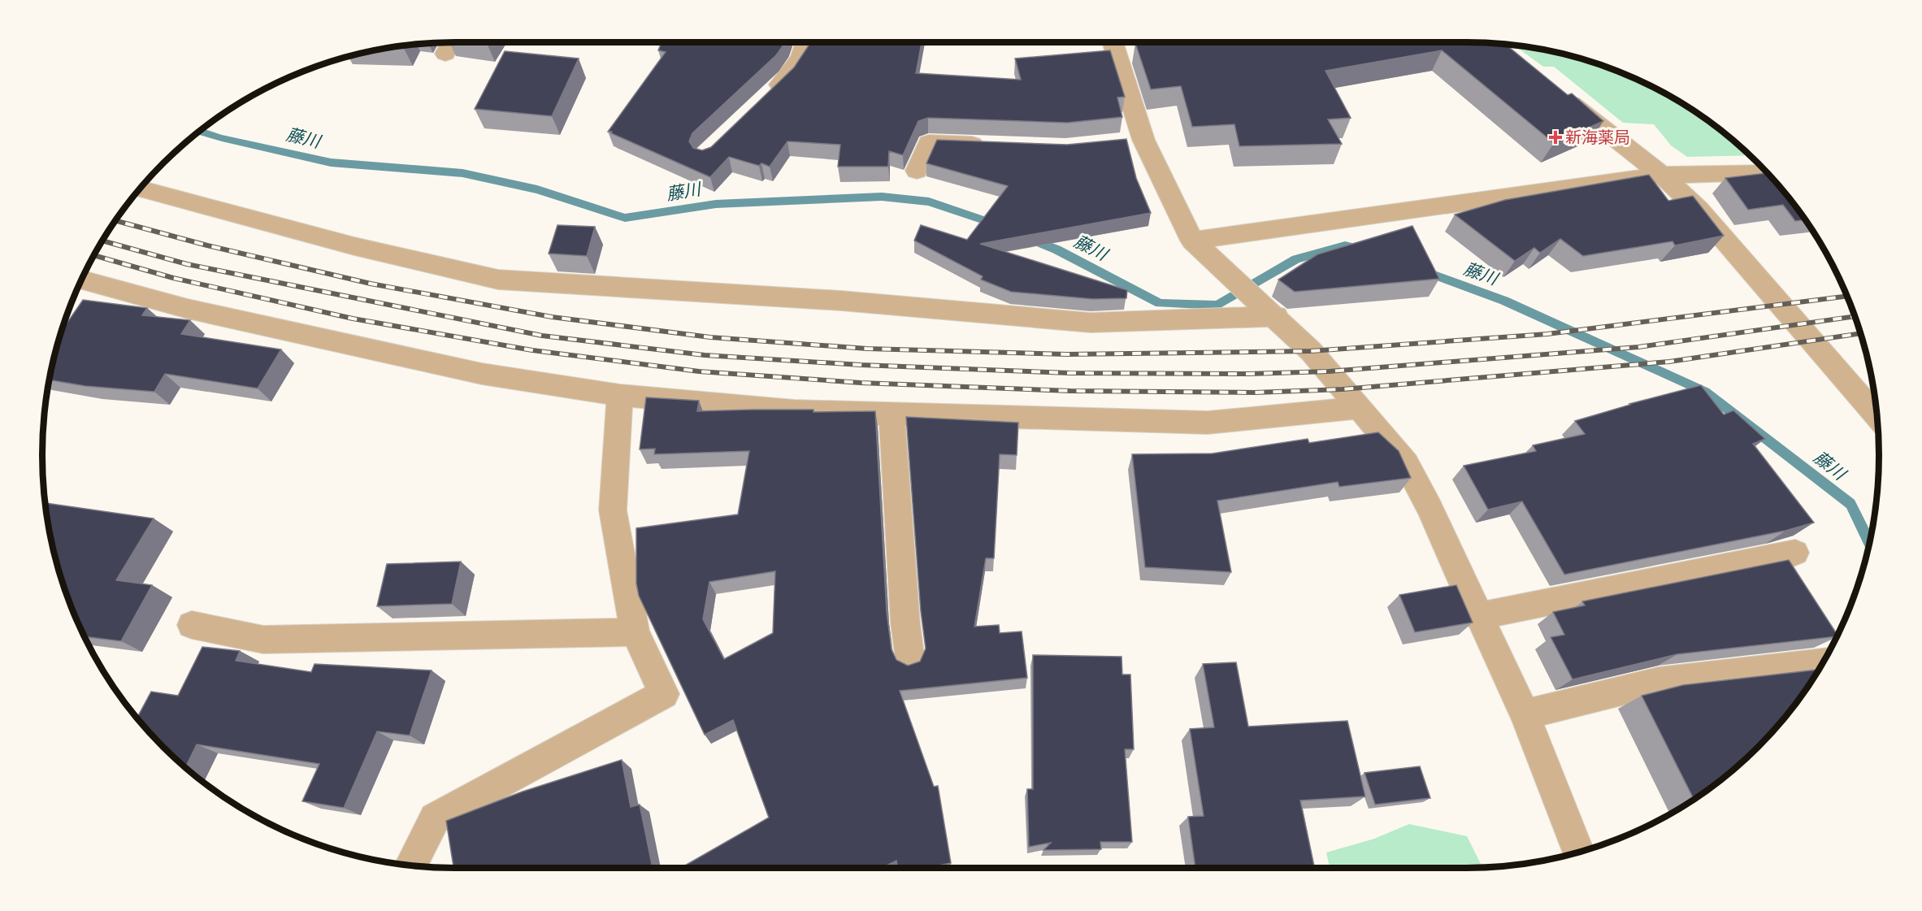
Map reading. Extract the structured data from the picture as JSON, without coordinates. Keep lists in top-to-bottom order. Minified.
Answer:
{"water":["藤川"],"places":{"health":["新海薬局"]}}
